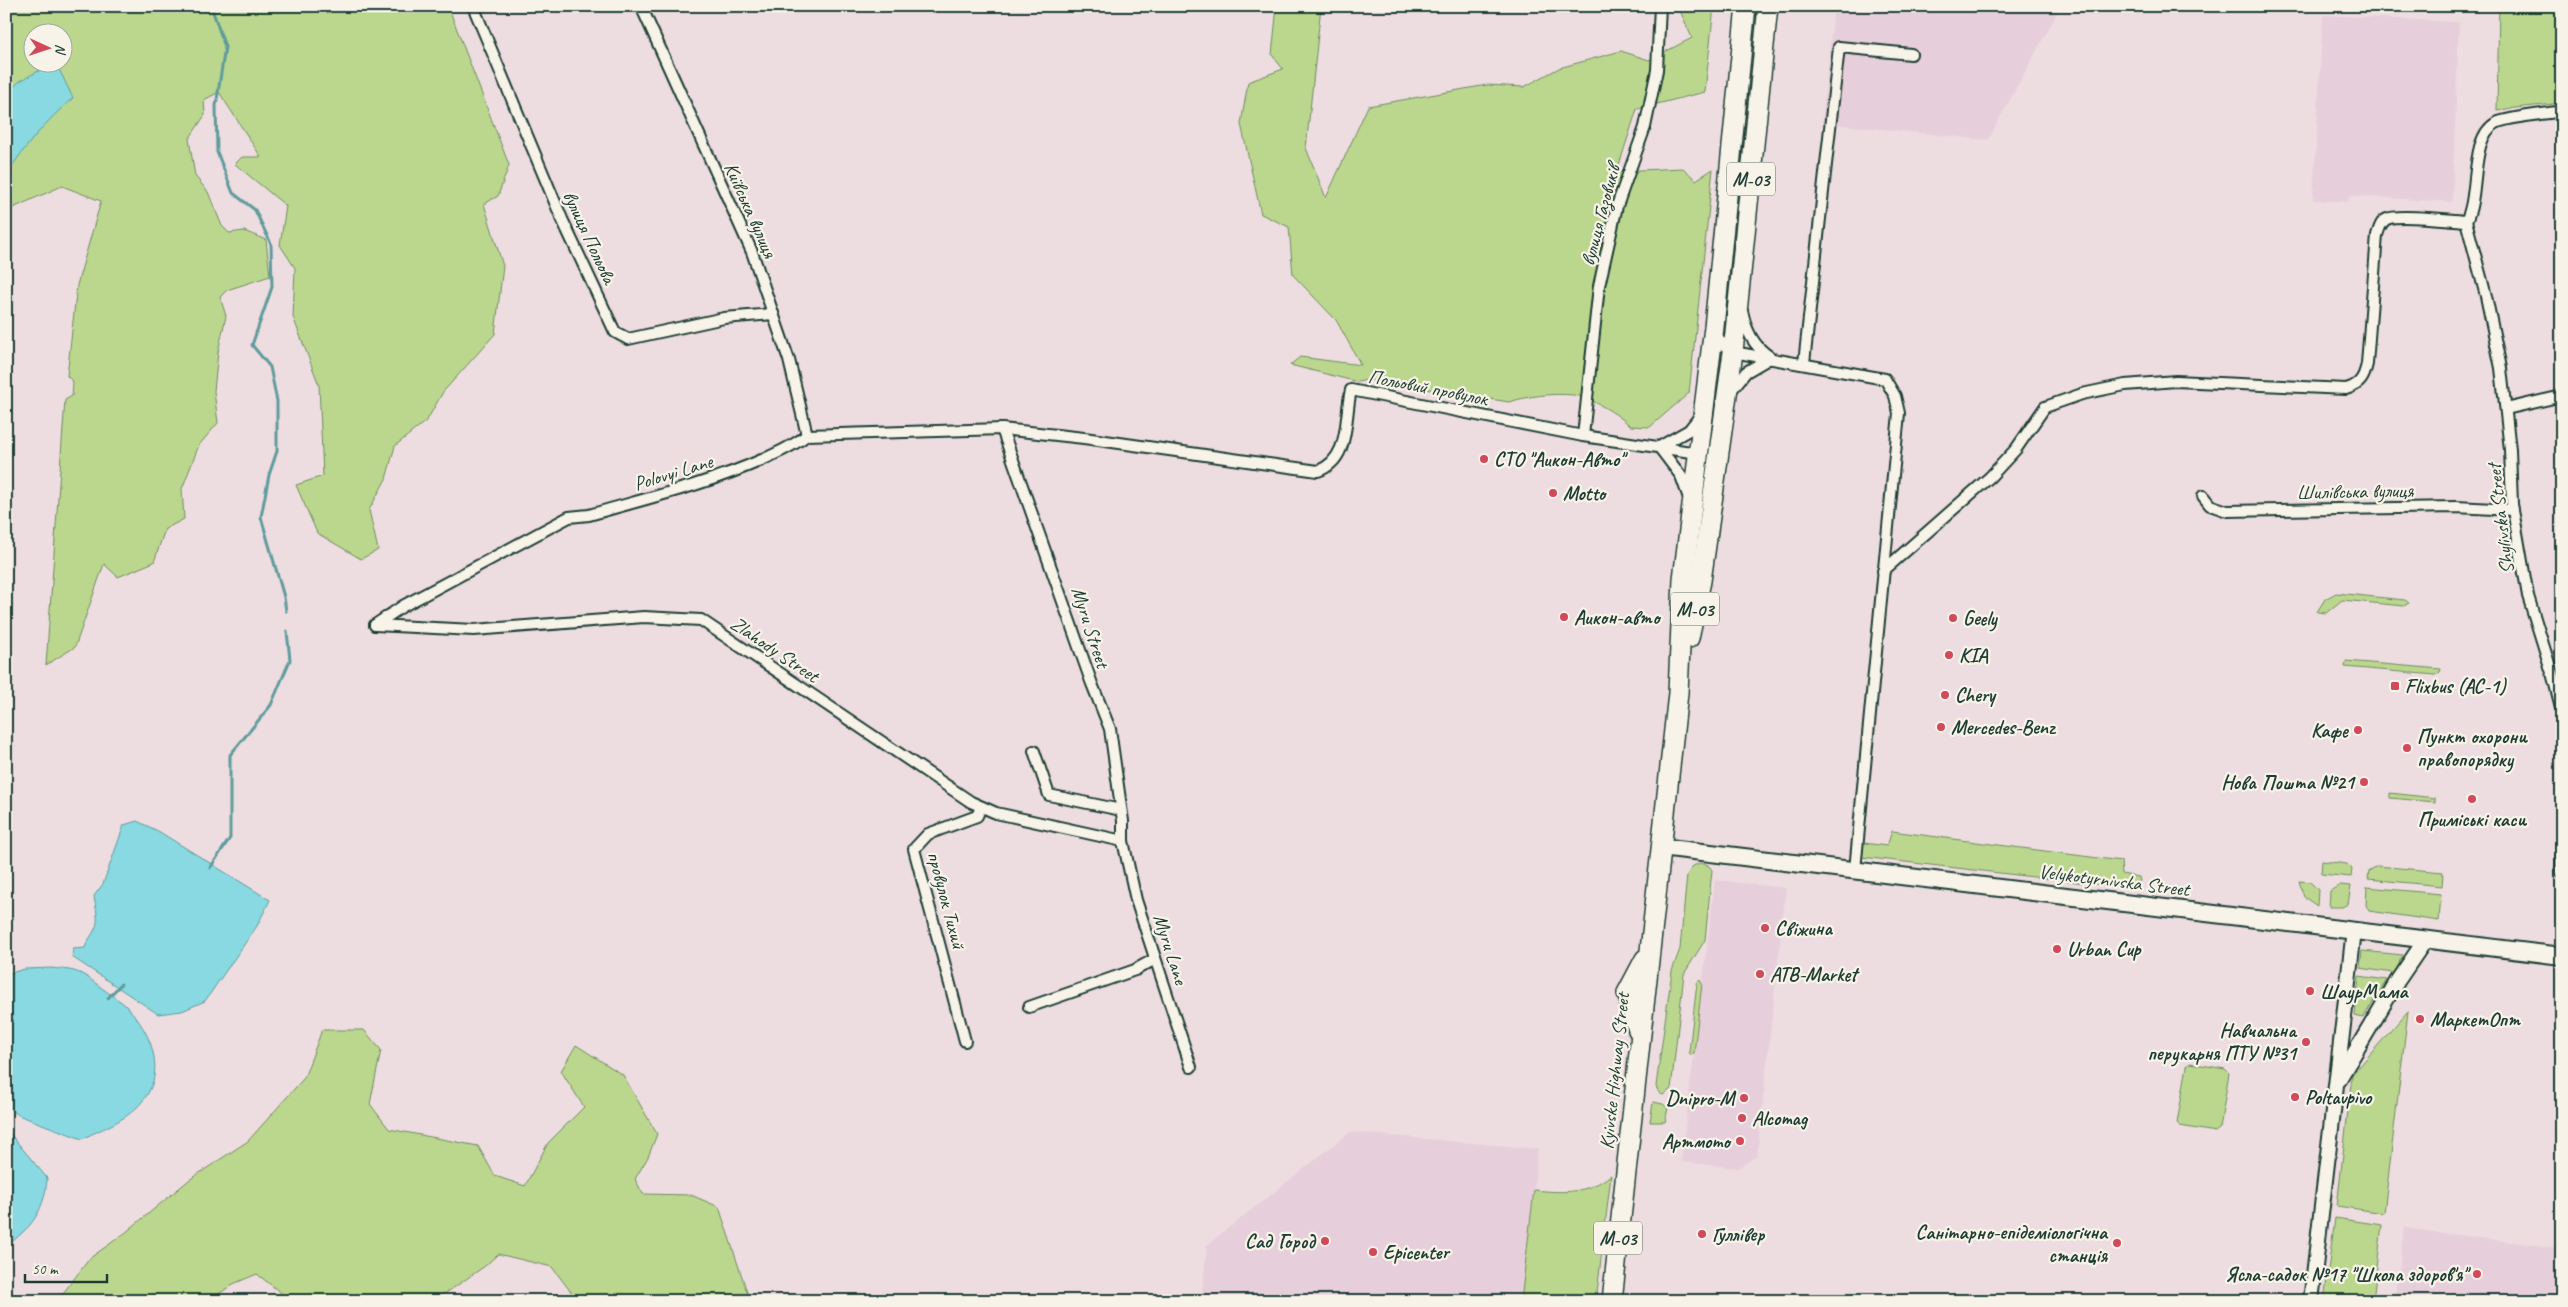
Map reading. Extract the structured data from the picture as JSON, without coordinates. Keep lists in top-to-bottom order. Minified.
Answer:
{"streets":{"highway":["М-03","Kyivske Highway Street"],"main road":["Velykotyrnivska Street"],"street":["Київська вулиця","вулиця Газовиків","вулиця Польова","Польовий провулок","Polovyi Lane","Шилівська вулиця","Shylivska Street","Myru Street","Zlahody Street","провулок Тихий","Myru Lane"]},"crossings":[["М-03","Польовий провулок"],["М-03","Velykotyrnivska Street"],["М-03","Kyivske Highway Street"],["Київська вулиця","вулиця Польова"],["Київська вулиця","Polovyi Lane"],["вулиця Газовиків","Польовий провулок"],["Польовий провулок","Myru Street"],["Polovyi Lane","Zlahody Street"],["Шилівська вулиця","Shylivska Street"],["Myru Street","Zlahody Street"],["Myru Street","Myru Lane"],["Zlahody Street","провулок Тихий"],["Zlahody Street","Myru Lane"],["Velykotyrnivska Street","Kyivske Highway Street"]],"places":{"other":["СТО \"Аикон-Авто\"","Motto","Аикон-авто","Geely","KIA","Chery","Mercedes-Benz","Кафе","Пункт охорони правопорядку","Нова Пошта №21","Приміські каси","Свіжина","Urban Cup","ATB-Market","ШаурМама","МаркетОпт","Навчальна перукарня ПТУ №31","Poltavpivo","Dnipro-M","Alcomag","Артмото","Гуллівер","Сад Город","Санітарно-епідеміологічна станція","Epicenter","Ясла-садок №17 \"Школа здоров'я\""],"transit":["Flixbus (АС-1)"]},"scale_bar":"50 m","north":"right"}
